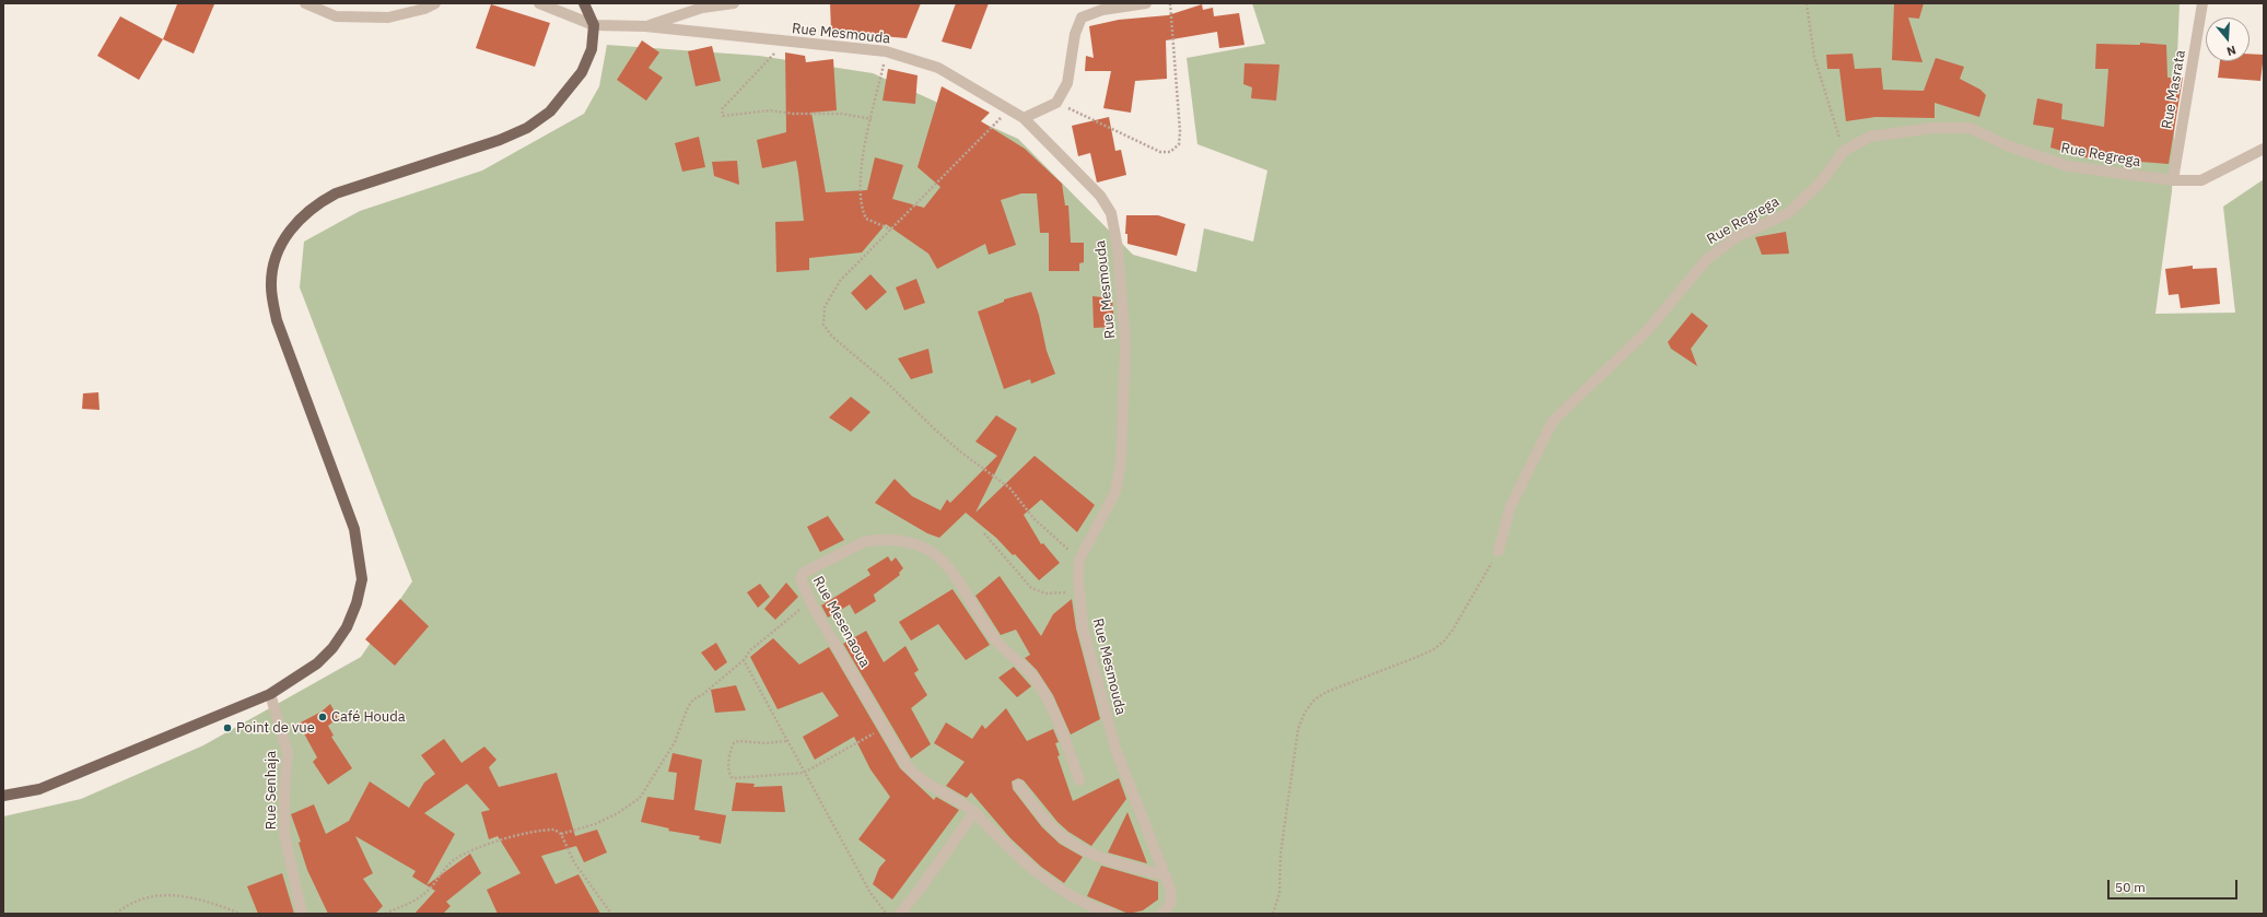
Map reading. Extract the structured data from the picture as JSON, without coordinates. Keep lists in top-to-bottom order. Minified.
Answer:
{"streets":{"street":["Rue Mesmouda","Rue Masrata","Rue Regrega","Rue Mesenaoua","Rue Senhaja"]},"crossings":[["Rue Masrata","Rue Regrega"]],"places":["Café Houda","Point de vue"],"scale_bar":"50 m","north":"bottom"}
